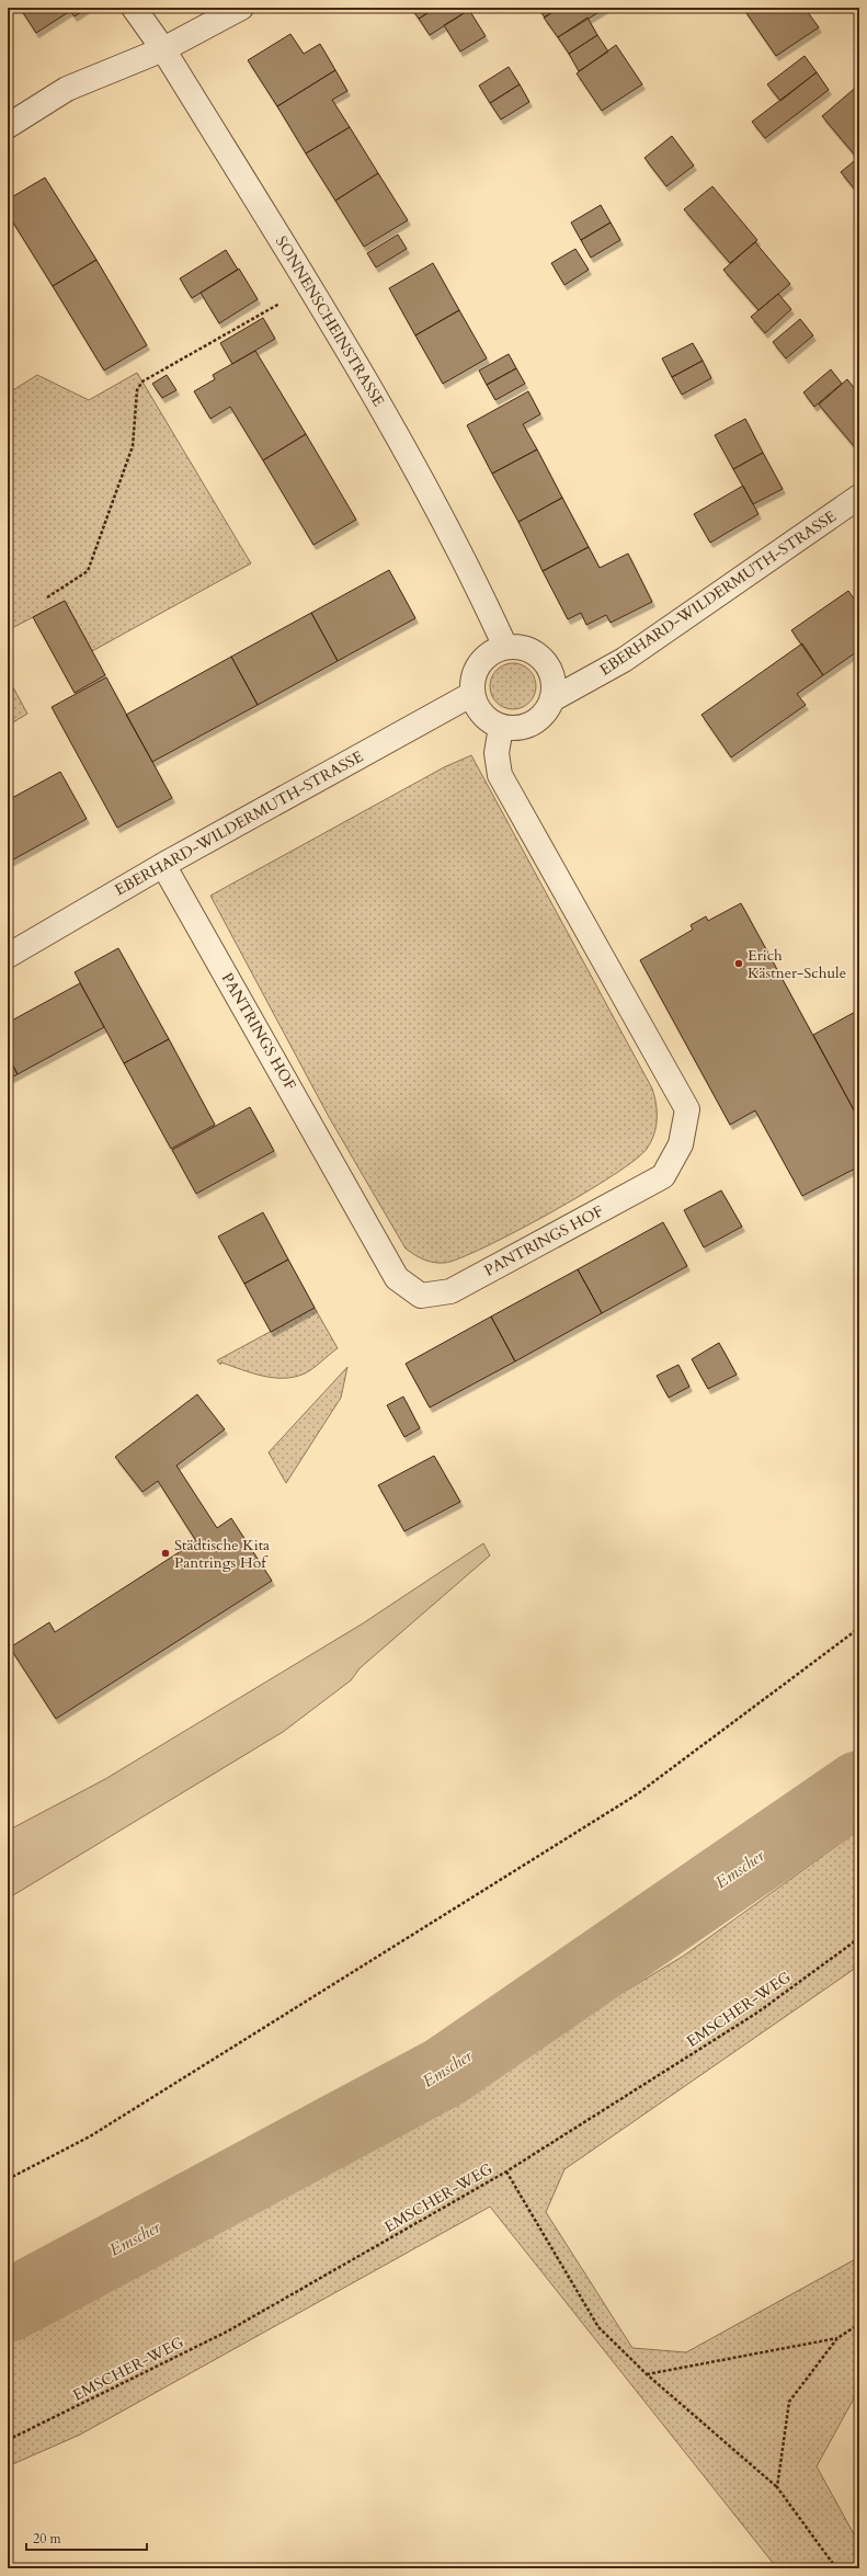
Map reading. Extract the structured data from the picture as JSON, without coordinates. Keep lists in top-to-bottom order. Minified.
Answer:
{"streets":{"street":["SONNENSCHEINSTRASSE","EBERHARD-WILDERMUTH-STRASSE","PANTRINGS HOF"],"path":["EMSCHER-WEG"]},"crossings":[["SONNENSCHEINSTRASSE","EBERHARD-WILDERMUTH-STRASSE"],["SONNENSCHEINSTRASSE","PANTRINGS HOF"],["EBERHARD-WILDERMUTH-STRASSE","PANTRINGS HOF"]],"water":["Emscher"],"places":["Erich Kästner-Schule","Städtische Kita Pantrings Hof"],"scale_bar":"20 m"}
